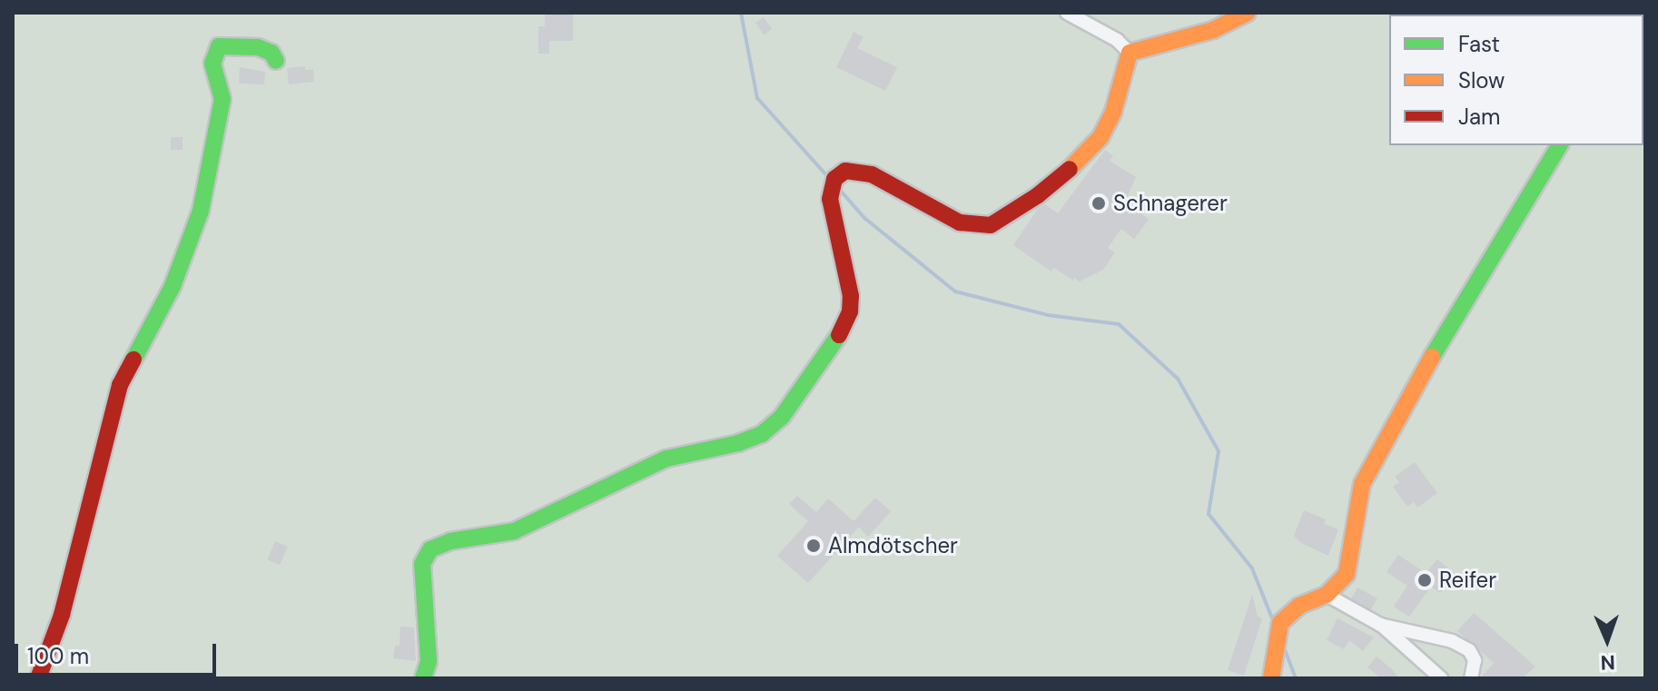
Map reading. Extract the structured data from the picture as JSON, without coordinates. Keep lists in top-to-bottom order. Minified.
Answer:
{"places":["Schnagerer","Almdötscher","Reifer"],"legend":["Fast","Slow","Jam"],"scale_bar":"100 m","north":"bottom"}
